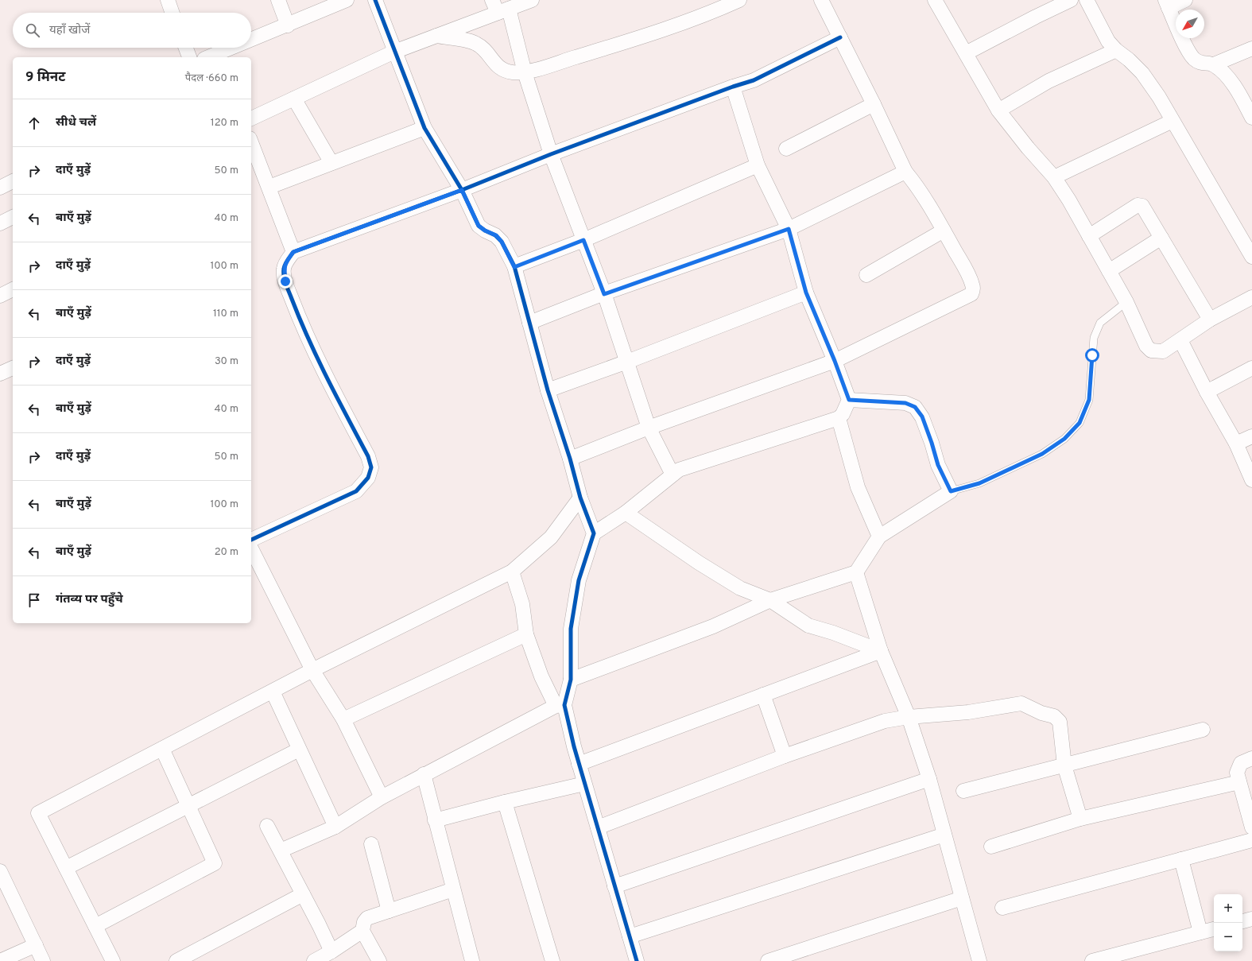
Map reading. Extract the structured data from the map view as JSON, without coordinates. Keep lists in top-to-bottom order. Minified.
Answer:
{"north":"bottom left","page":{"search":"यहाँ खोजें","heading":["9 मिनट","पैदल · 660 m"],"list":[["सीधे चलें","120 m"],["दाएँ मुड़ें","50 m"],["बाएँ मुड़ें","40 m"],["दाएँ मुड़ें","100 m"],["बाएँ मुड़ें","110 m"],["दाएँ मुड़ें","30 m"],["बाएँ मुड़ें","40 m"],["दाएँ मुड़ें","50 m"],["बाएँ मुड़ें","100 m"],["बाएँ मुड़ें","20 m"],"गंतव्य पर पहुँचे"],"map_buttons":["+","−"]}}
